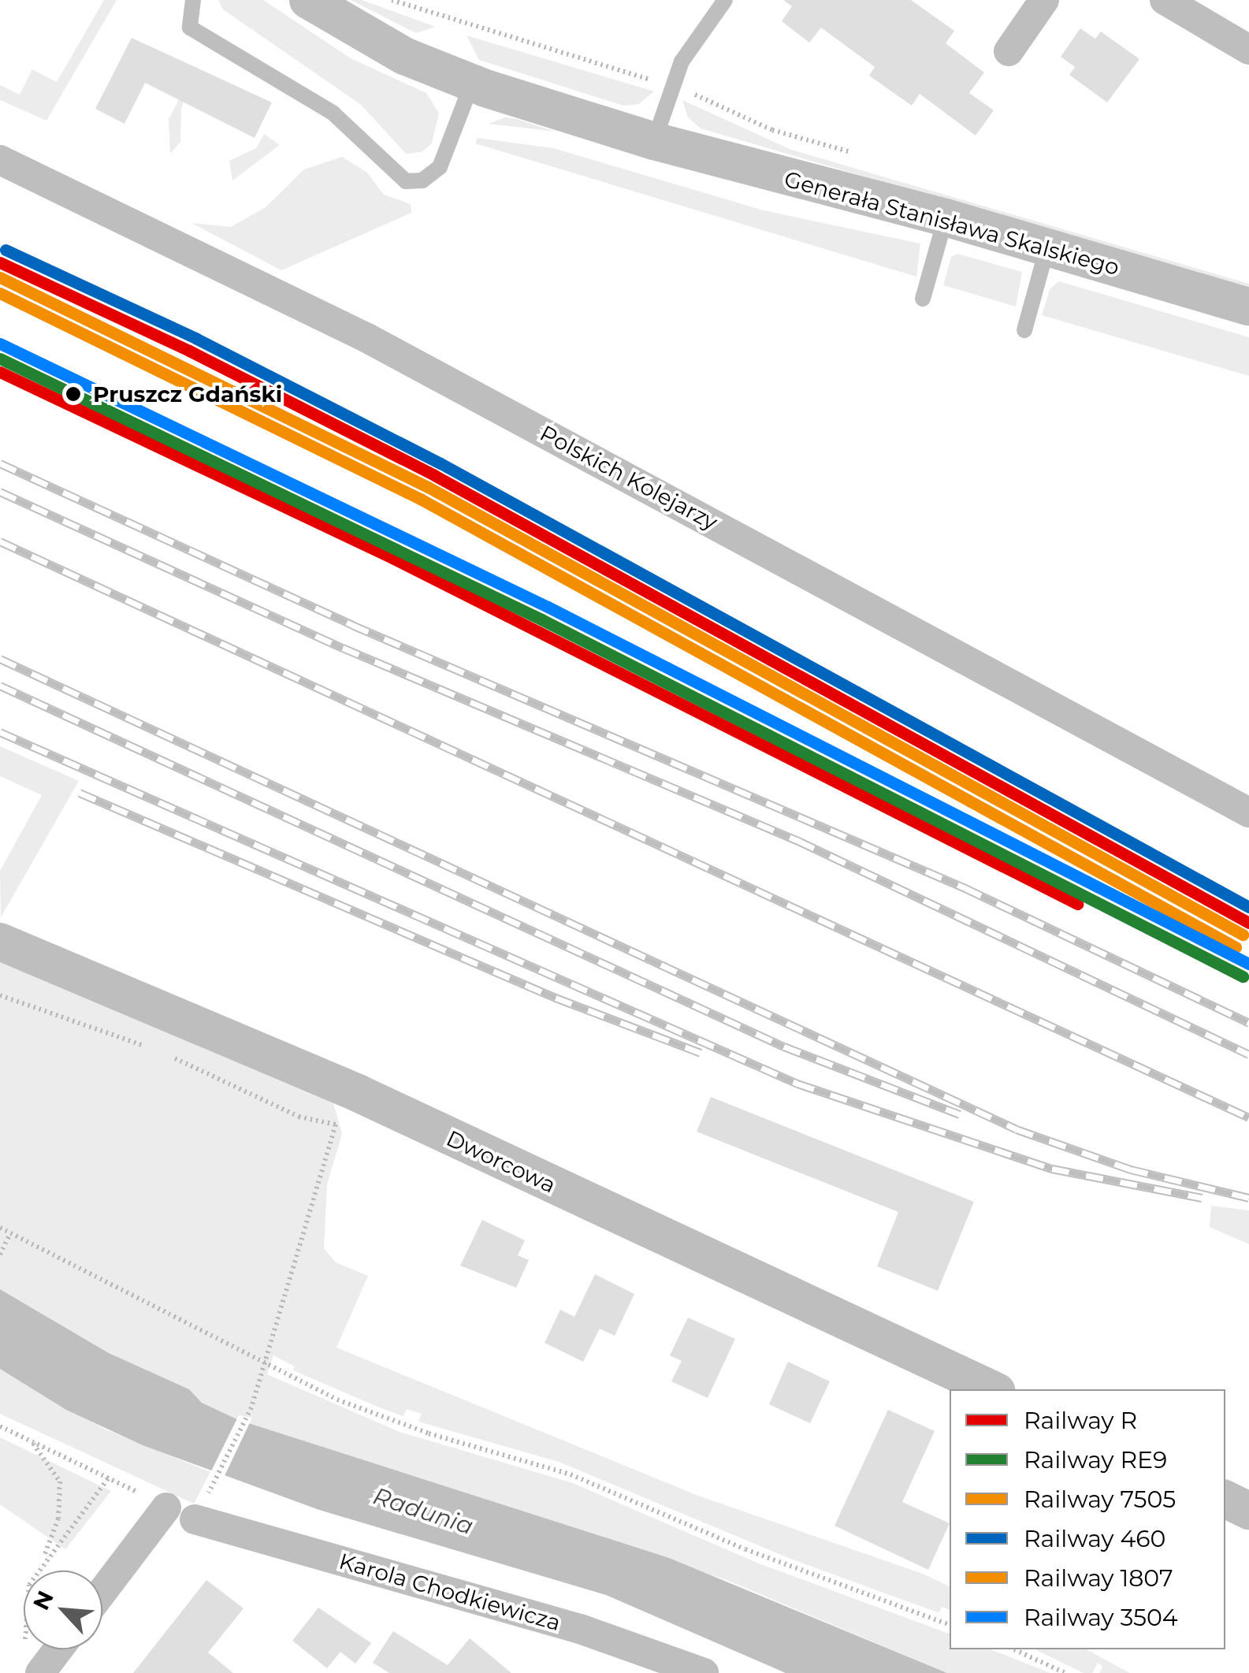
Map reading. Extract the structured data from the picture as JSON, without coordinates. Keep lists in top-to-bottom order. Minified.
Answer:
{"streets":{"street":["Generała Stanisława Skalskiego","Polskich Kolejarzy","Dworcowa","Karola Chodkiewicza"]},"water":["Radunia"],"places":["Pruszcz Gdański"],"lines":["rail line 460","rail line R","rail line 7505","rail line 1807","rail line 3504","rail line RE9"],"legend":["Railway R","Railway RE9","Railway 7505","Railway 460","Railway 1807","Railway 3504"],"north":"top left"}
